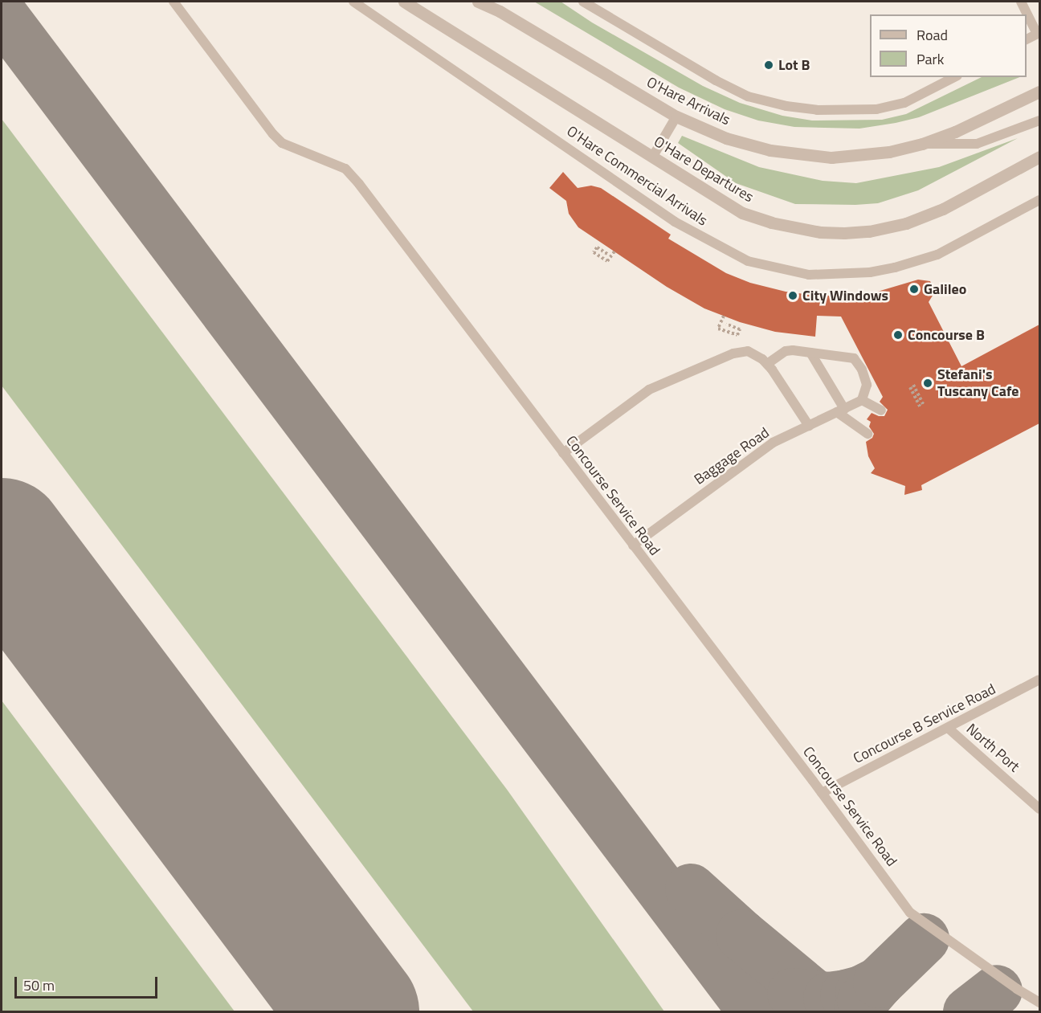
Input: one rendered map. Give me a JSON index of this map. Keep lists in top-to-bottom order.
{
  "streets": {
    "street": ["O'Hare Arrivals", "O'Hare Departures"],
    "lane": [
      "O'Hare Commercial Arrivals",
      "Baggage Road",
      "Concourse Service Road",
      "Concourse B Service Road",
      "North Port"
    ]
  },
  "crossings": [
    ["Baggage Road", "Concourse Service Road"],
    ["Concourse Service Road", "Concourse B Service Road"],
    ["Concourse B Service Road", "North Port"]
  ],
  "places": [
    "Lot B",
    "Galileo",
    "City Windows",
    "Concourse B",
    "Stefani's Tuscany Cafe"
  ],
  "legend": ["Road", "Park"],
  "scale_bar": "50 m"
}
